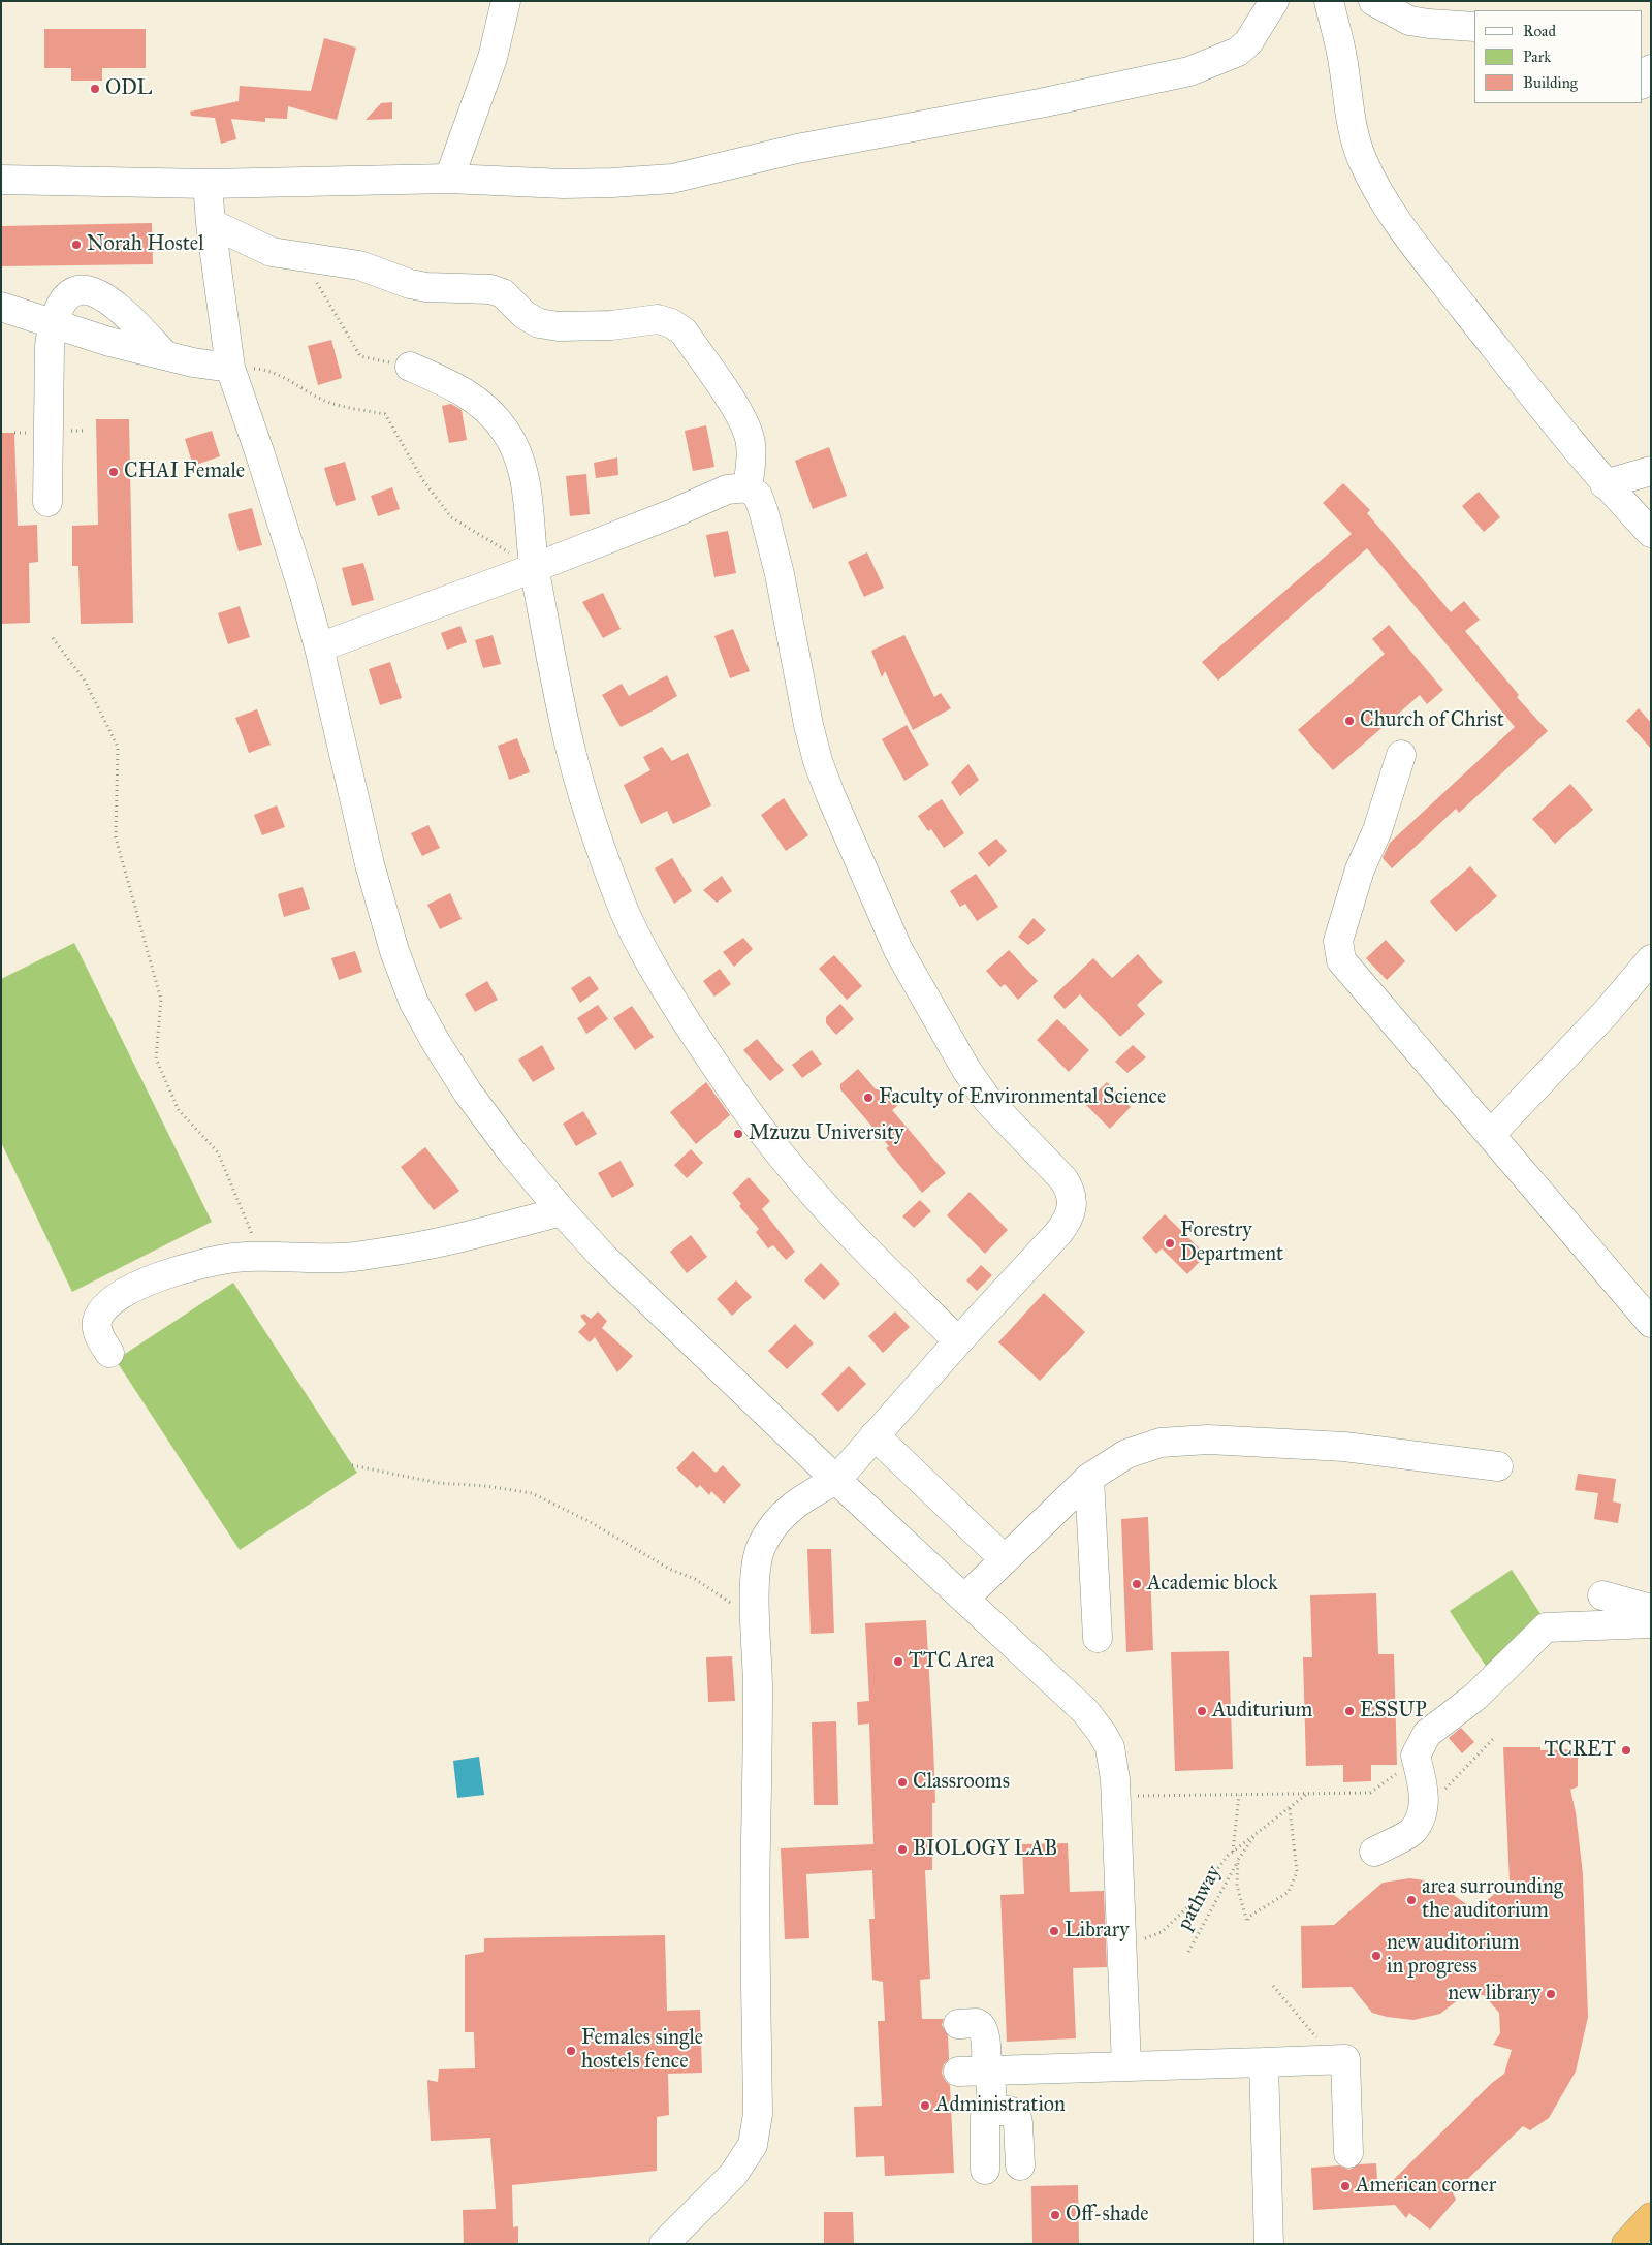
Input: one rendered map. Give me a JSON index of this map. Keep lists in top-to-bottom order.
{
  "streets": {
    "path": ["pathway"]
  },
  "places": [
    "ODL",
    "Norah Hostel",
    "CHAI Female",
    "Church of Christ",
    "Faculty of Environmental Science",
    "Mzuzu University",
    "Forestry Department",
    "Academic block",
    "TTC Area",
    "Auditurium",
    "ESSUP",
    "TCRET",
    "Classrooms",
    "BIOLOGY LAB",
    "area surrounding the auditorium",
    "Library",
    "new auditorium in progress",
    "new library",
    "Females single hostels fence",
    "Administration",
    "American corner",
    "Off-shade"
  ],
  "legend": ["Road", "Park", "Building"]
}
